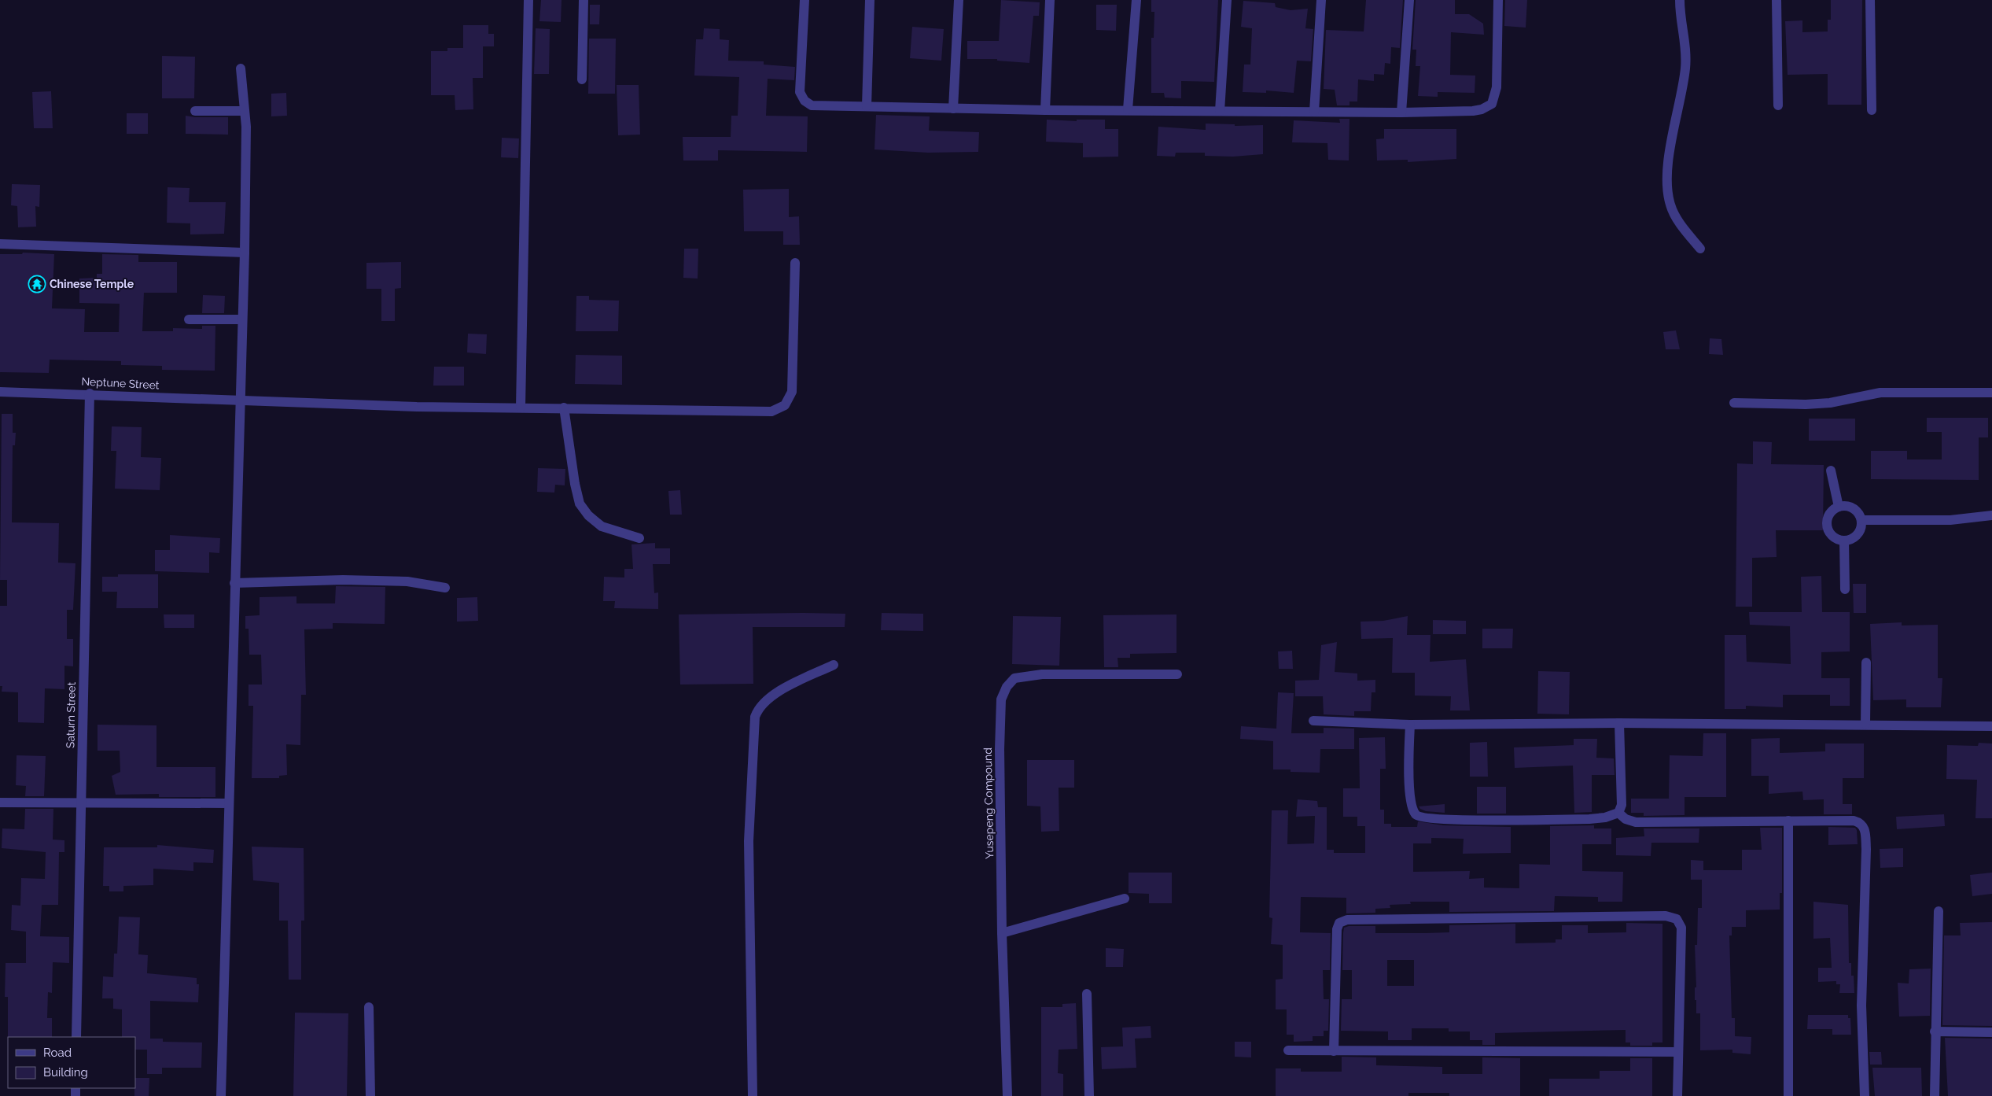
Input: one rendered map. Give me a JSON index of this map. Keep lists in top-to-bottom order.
{
  "streets": {
    "street": ["Neptune Street", "Saturn Street", "Yusepeng Compound"]
  },
  "crossings": [
    ["Neptune Street", "Saturn Street"]
  ],
  "places": {
    "temple": ["Chinese Temple"]
  },
  "legend": ["Road", "Building"]
}
